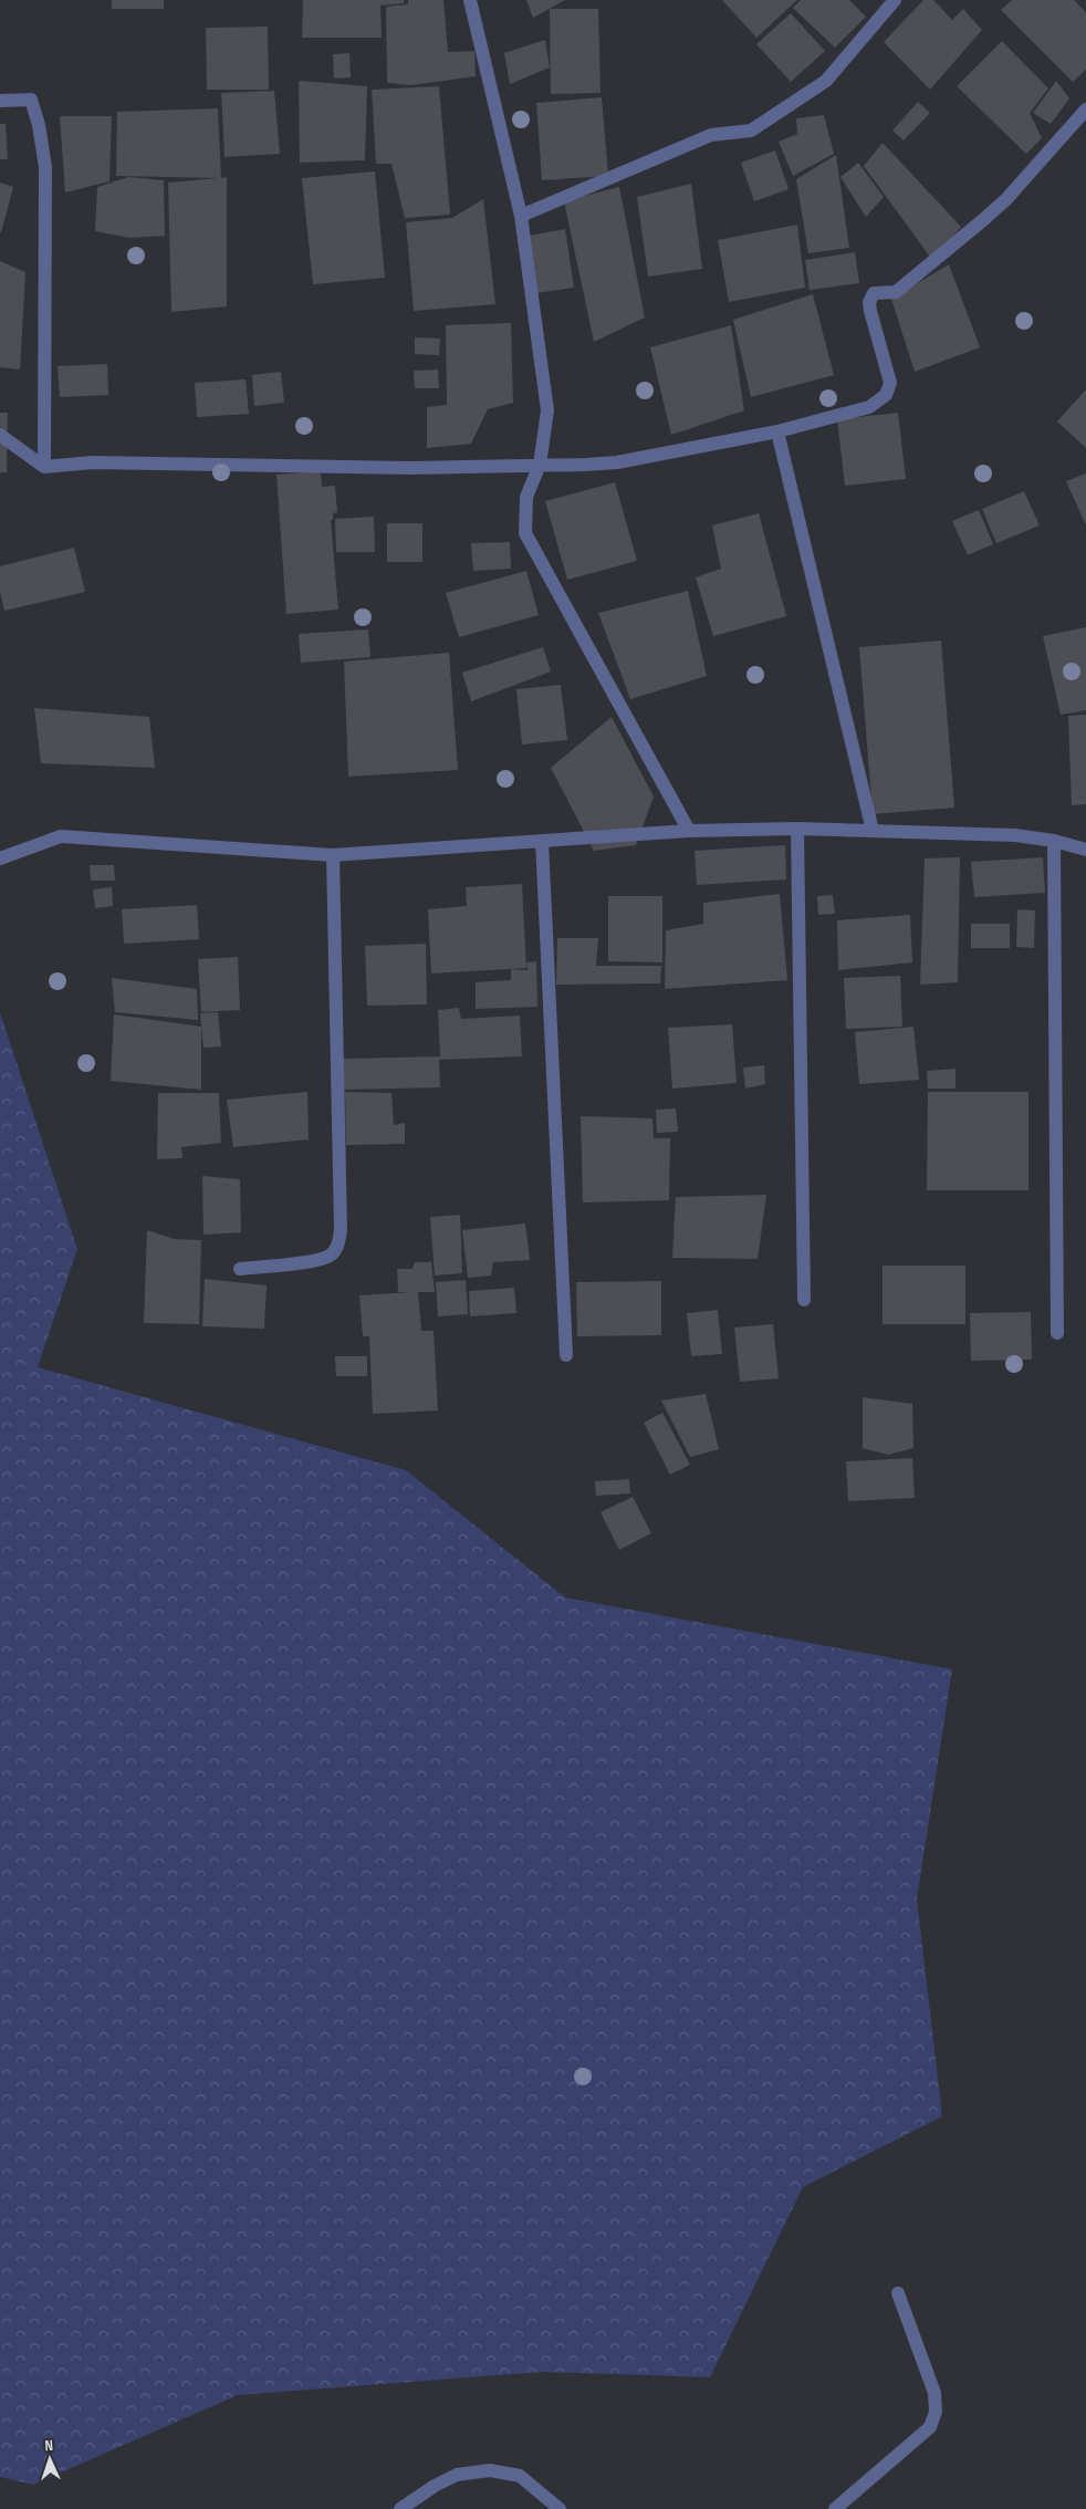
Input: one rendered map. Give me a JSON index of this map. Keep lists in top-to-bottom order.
{
  "north": "top"
}
